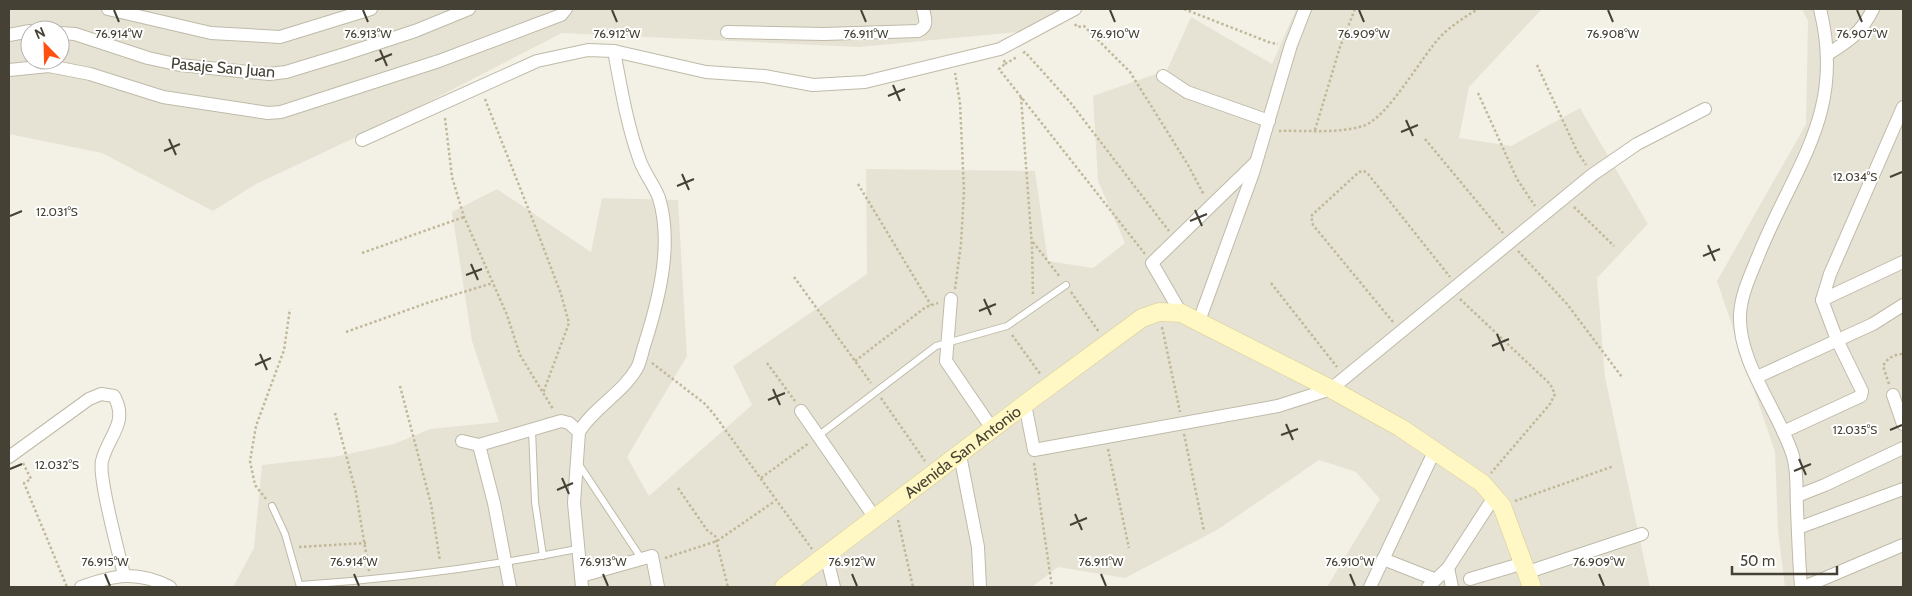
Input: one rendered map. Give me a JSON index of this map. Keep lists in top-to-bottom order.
{
  "streets": {
    "street": ["Pasaje San Juan", "Avenida San Antonio"]
  },
  "scale_bar": "50 m",
  "north": "top left",
  "coordinates": [
    "76.914°W",
    "76.913°W",
    "76.912°W",
    "76.911°W",
    "76.910°W",
    "76.909°W",
    "76.908°W",
    "76.907°W",
    "12.034°S",
    "12.031°S",
    "12.035°S",
    "12.032°S",
    "76.915°W"
  ]
}
